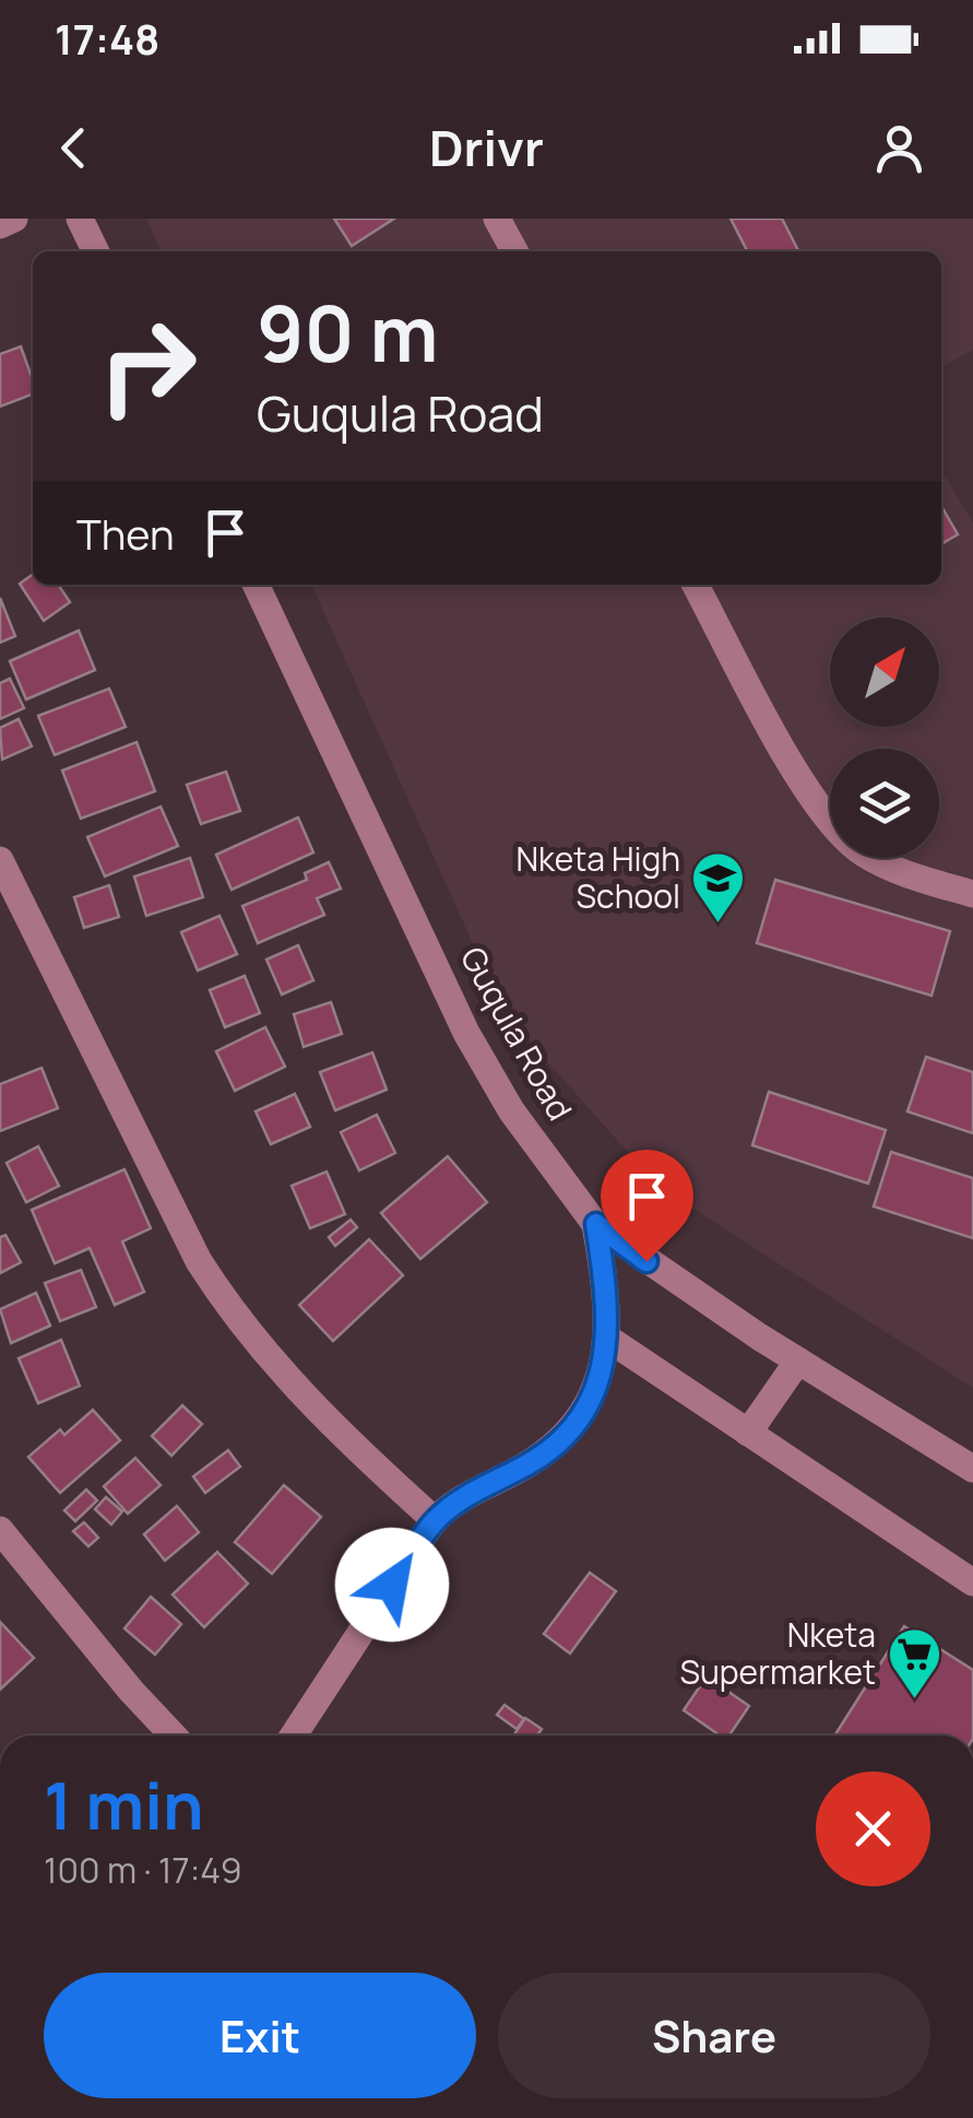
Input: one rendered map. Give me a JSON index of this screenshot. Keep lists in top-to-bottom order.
{
  "streets": {
    "street": ["Guqula Road"]
  },
  "places": {
    "school or university": ["Nketa High School"],
    "supermarket": ["Nketa Supermarket"]
  },
  "north": "top right",
  "page": {
    "status": "17:48",
    "header": "Drivr",
    "turn": ["90 m", "Guqula Road"],
    "then": "Then",
    "heading": ["1 min", "100 m · 17:49"],
    "buttons": ["Exit", "Share"]
  }
}
